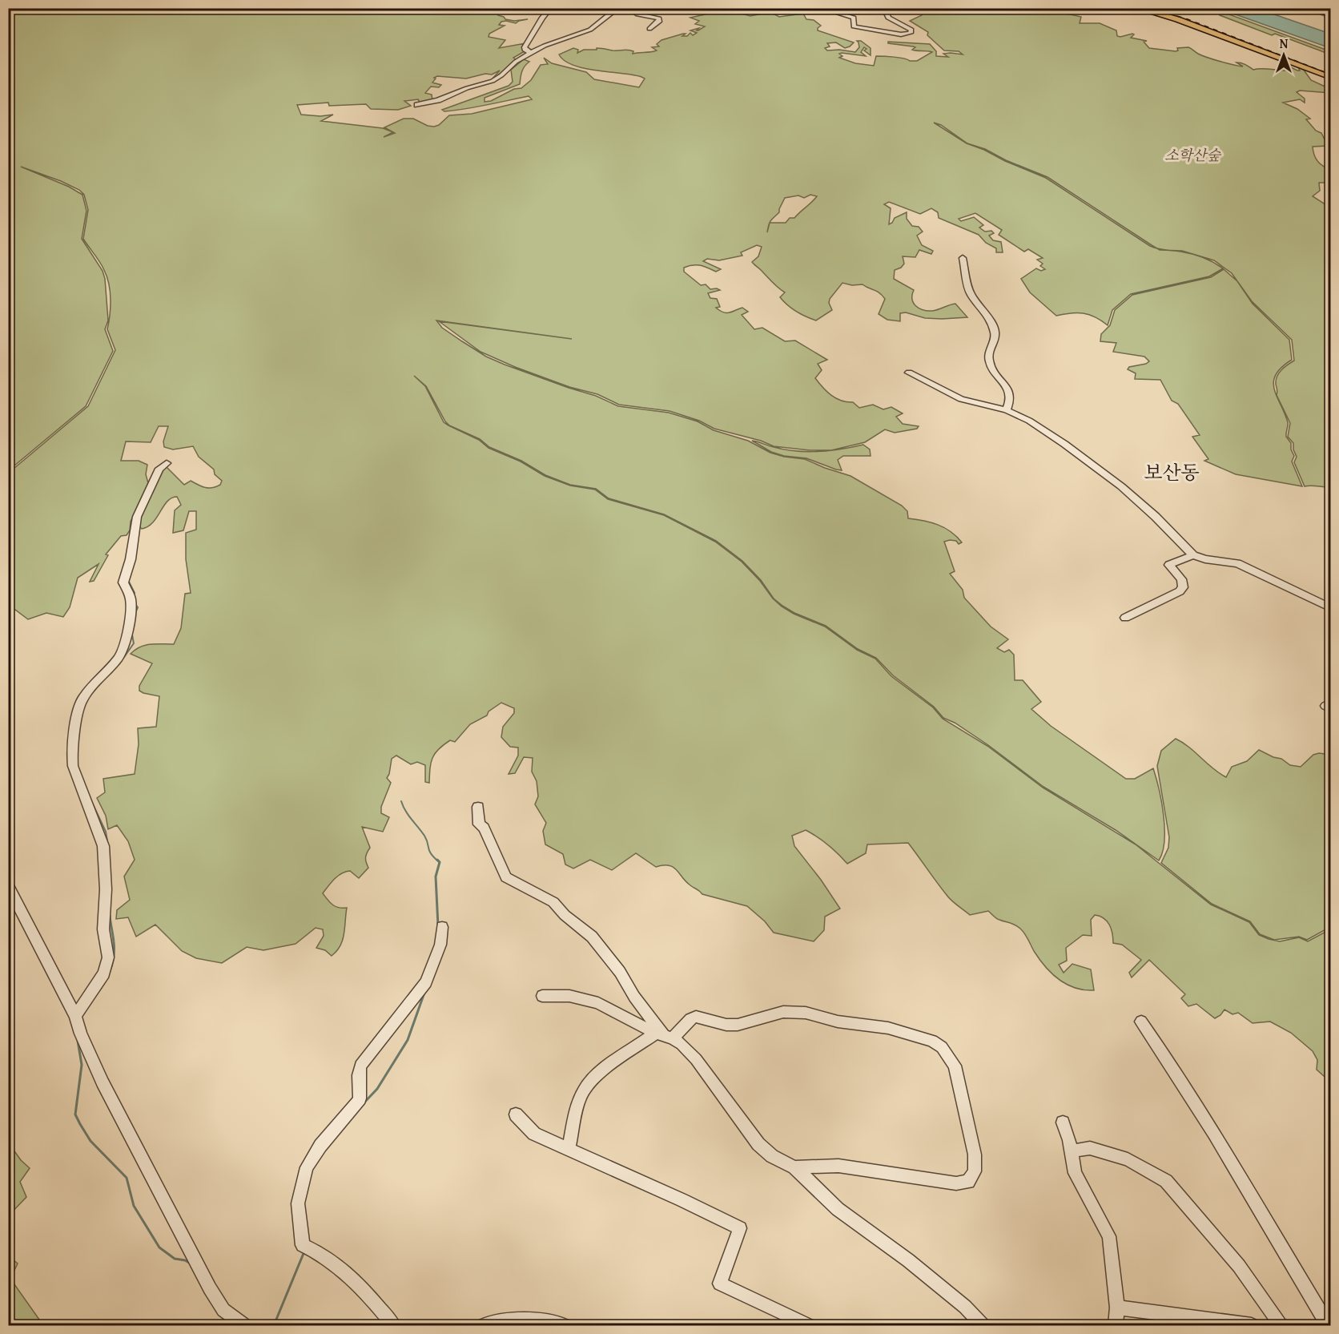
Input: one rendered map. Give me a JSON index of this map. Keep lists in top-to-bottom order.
{
  "districts": ["보산동"],
  "parks": ["소학산숲"],
  "north": "top"
}
